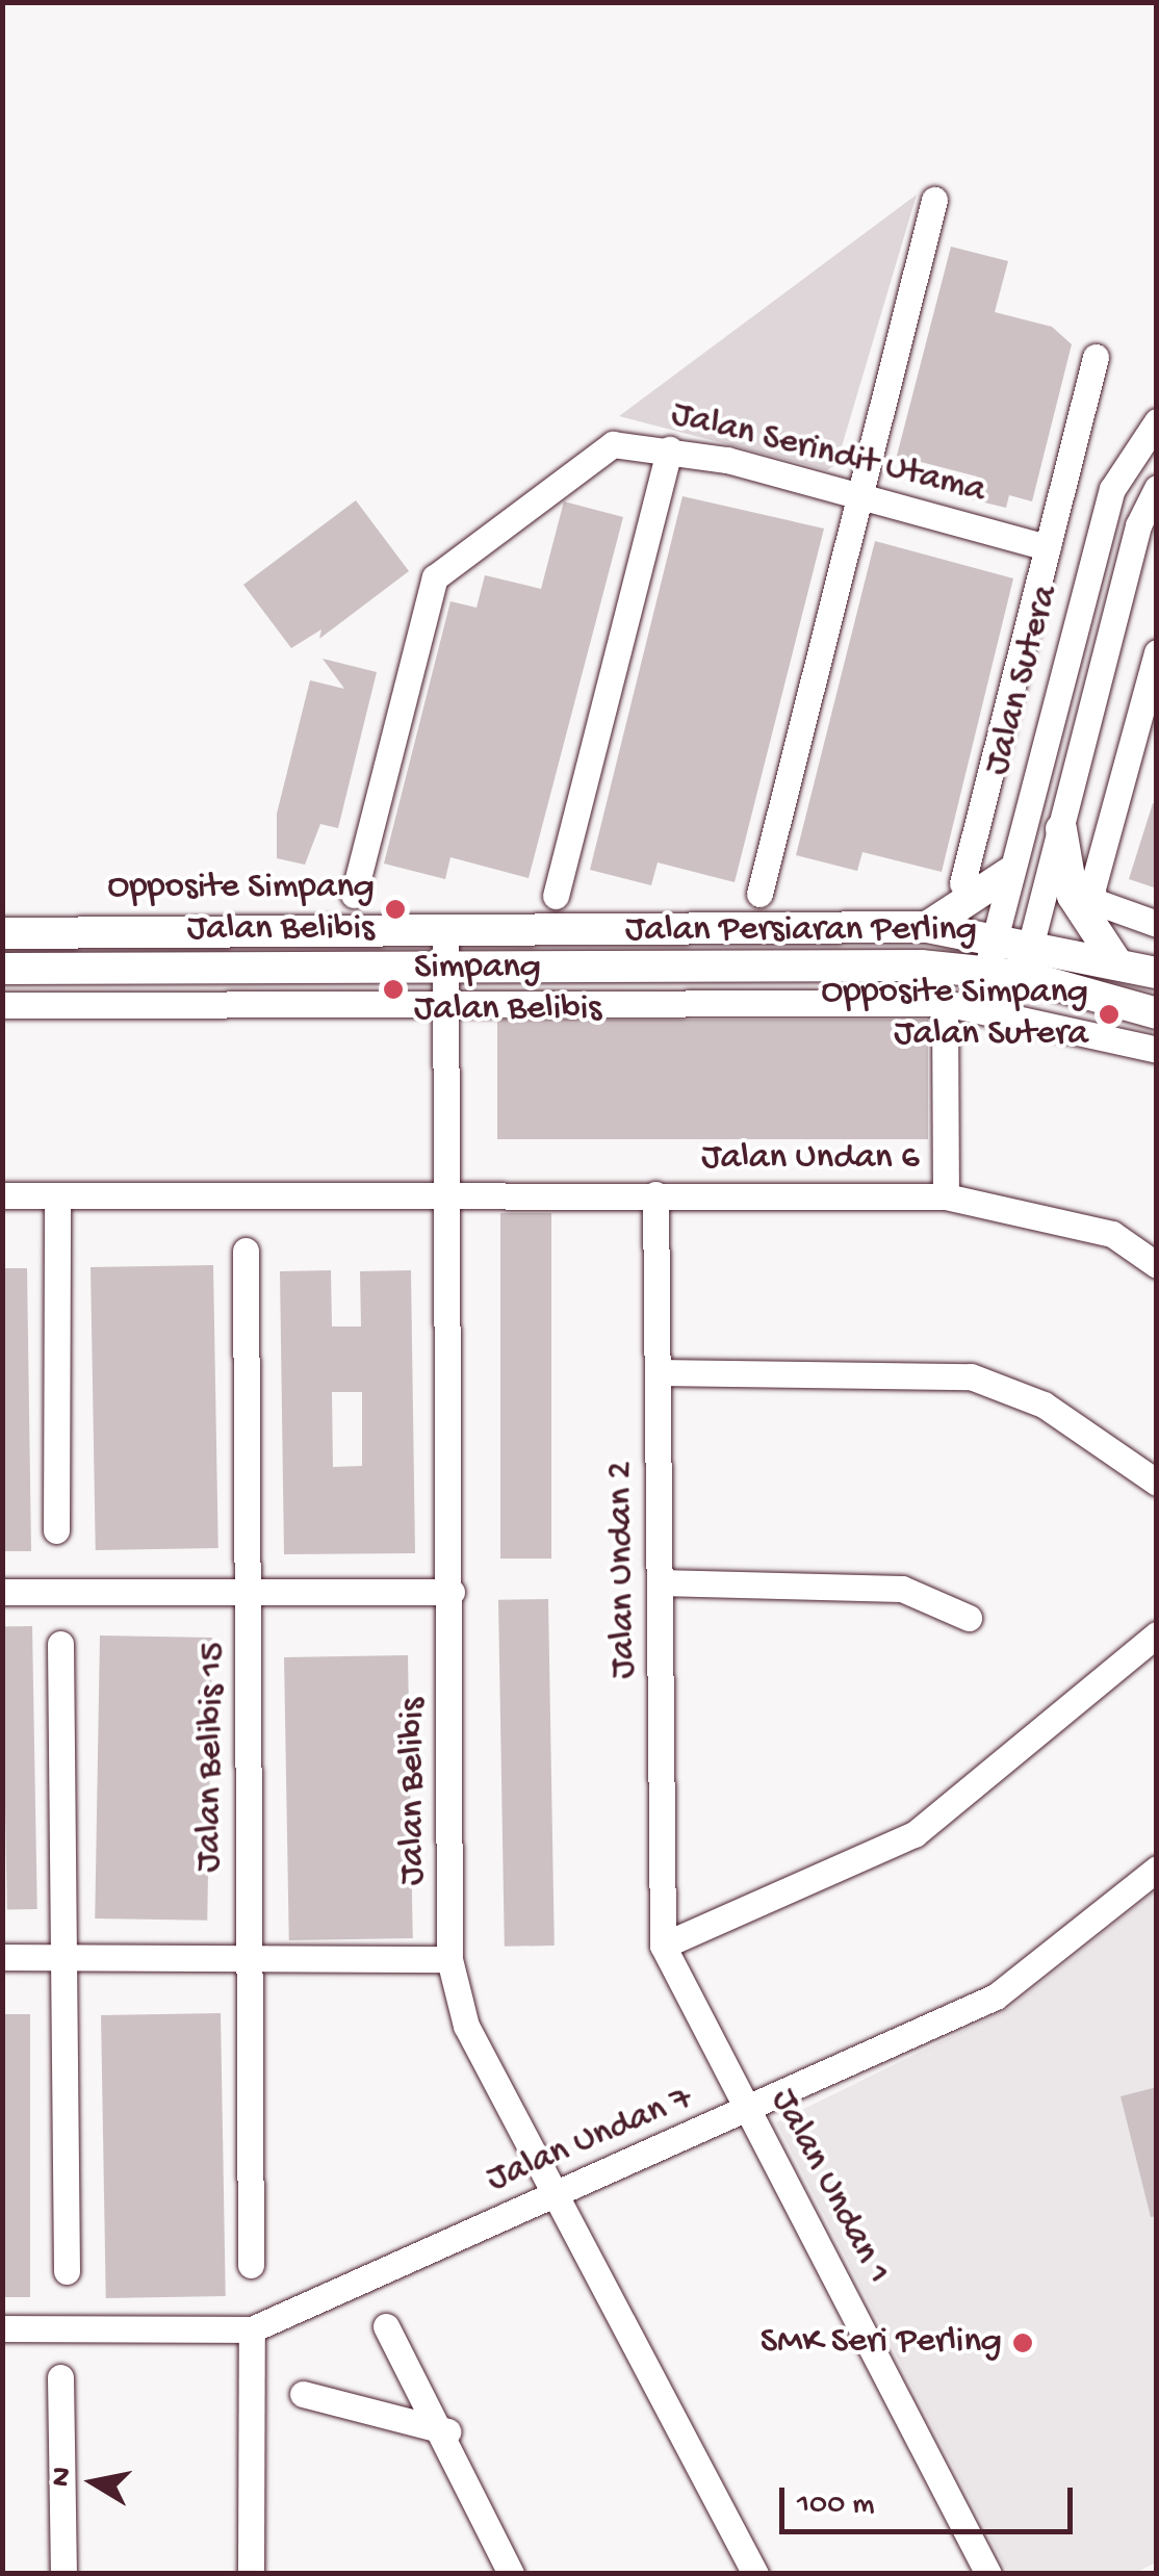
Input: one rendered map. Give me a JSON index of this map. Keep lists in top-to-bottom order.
{
  "streets": {
    "main road": ["Jalan Persiaran Perling"],
    "street": [
      "Jalan Serindit Utama",
      "Jalan Sutera",
      "Jalan Undan 6",
      "Jalan Undan 2",
      "Jalan Belibis 15",
      "Jalan Belibis",
      "Jalan Undan 7",
      "Jalan Undan 1"
    ]
  },
  "crossings": [
    ["Jalan Sutera", "Jalan Persiaran Perling"],
    ["Jalan Persiaran Perling", "Jalan Belibis"],
    ["Jalan Undan 6", "Jalan Undan 2"],
    ["Jalan Undan 6", "Jalan Belibis"],
    ["Jalan Undan 2", "Jalan Undan 1"],
    ["Jalan Belibis", "Jalan Undan 7"],
    ["Jalan Undan 7", "Jalan Undan 1"]
  ],
  "places": [
    "Opposite Simpang Jalan Belibis",
    "Simpang Jalan Belibis",
    "Opposite Simpang Jalan Sutera",
    "SMK Seri Perling"
  ],
  "scale_bar": "100 m",
  "north": "left"
}
